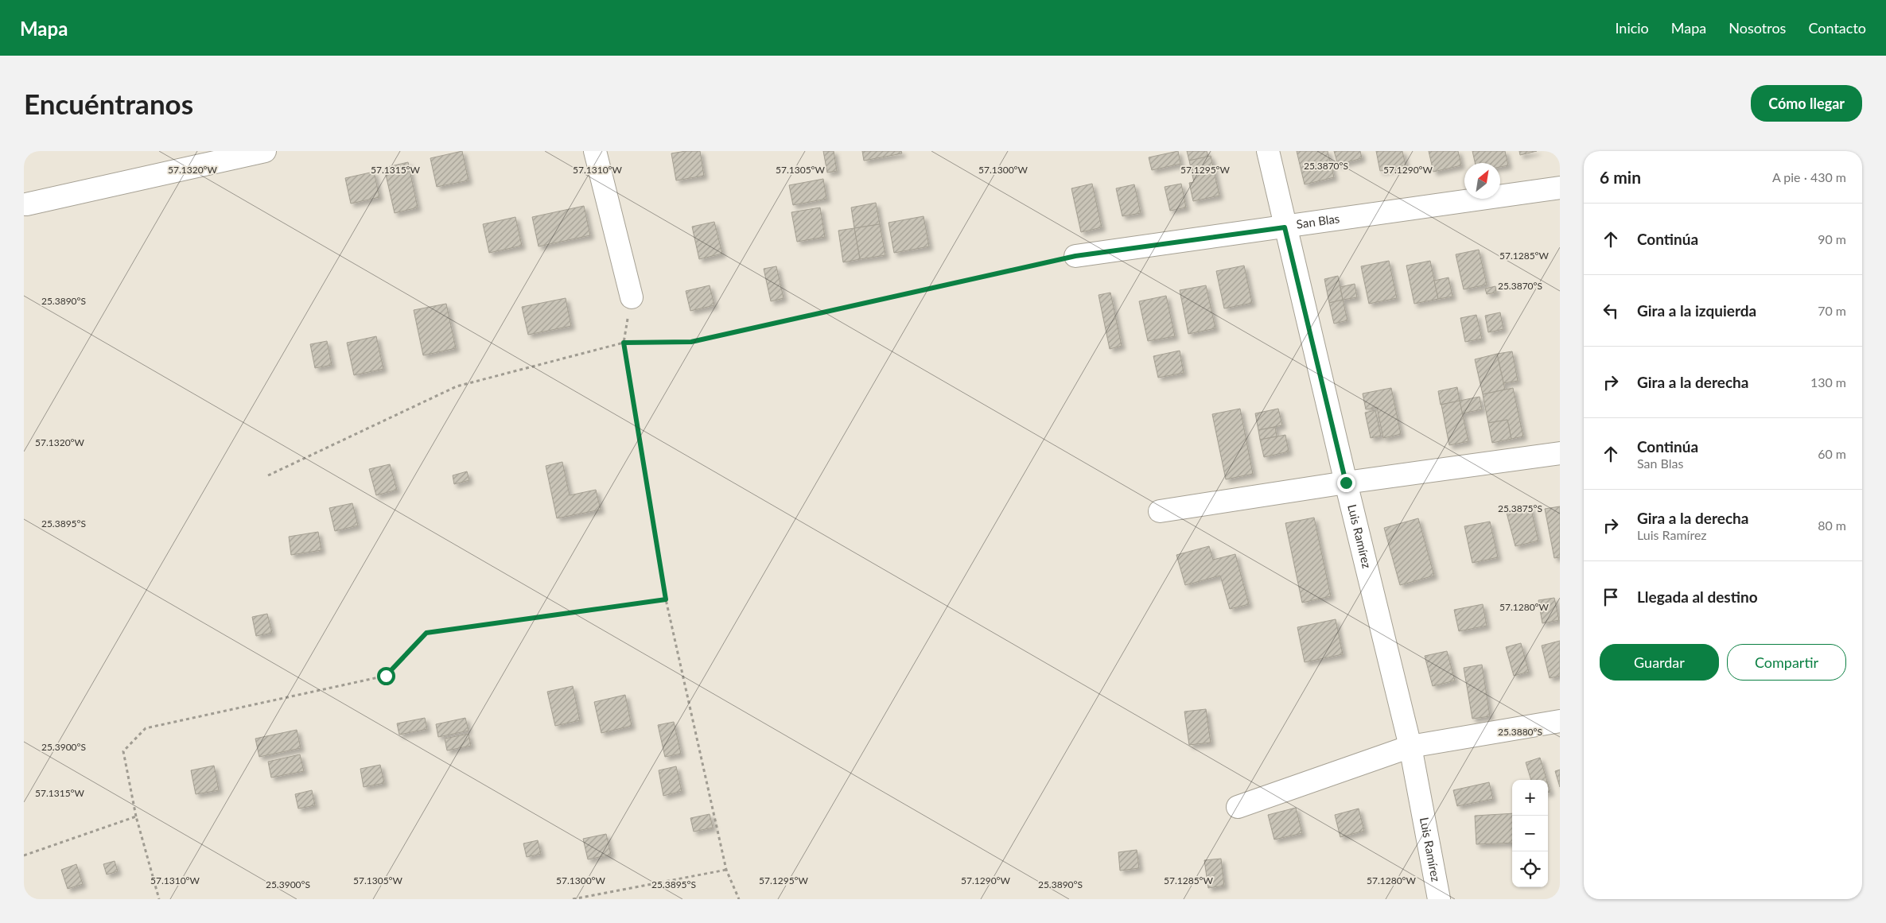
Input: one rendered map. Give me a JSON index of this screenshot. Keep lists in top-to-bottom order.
{
  "streets": {
    "street": ["San Blas", "Luis Ramírez"]
  },
  "crossings": [
    ["San Blas", "Luis Ramírez"]
  ],
  "north": "top right",
  "page": {
    "header": "Mapa",
    "nav": [
      "Inicio",
      "Mapa",
      "Nosotros",
      "Contacto"
    ],
    "buttons": [
      "Cómo llegar",
      ["Guardar", "Compartir"]
    ],
    "title": "Encuéntranos",
    "heading": ["6 min", "A pie · 430 m"],
    "list": [
      ["Continúa", "90 m"],
      ["Gira a la izquierda", "70 m"],
      ["Gira a la derecha", "130 m"],
      ["Continúa", "San Blas", "60 m"],
      ["Gira a la derecha", "Luis Ramírez", "80 m"],
      "Llegada al destino"
    ],
    "map_buttons": ["+", "−"]
  },
  "coordinates": [
    "25.3870°S",
    "57.1315°W",
    "57.1320°W",
    "57.1310°W",
    "57.1305°W",
    "57.1300°W",
    "57.1295°W",
    "57.1290°W",
    "57.1285°W",
    "25.3890°S",
    "25.3875°S",
    "25.3895°S",
    "57.1280°W",
    "25.3880°S",
    "25.3900°S"
  ]
}
